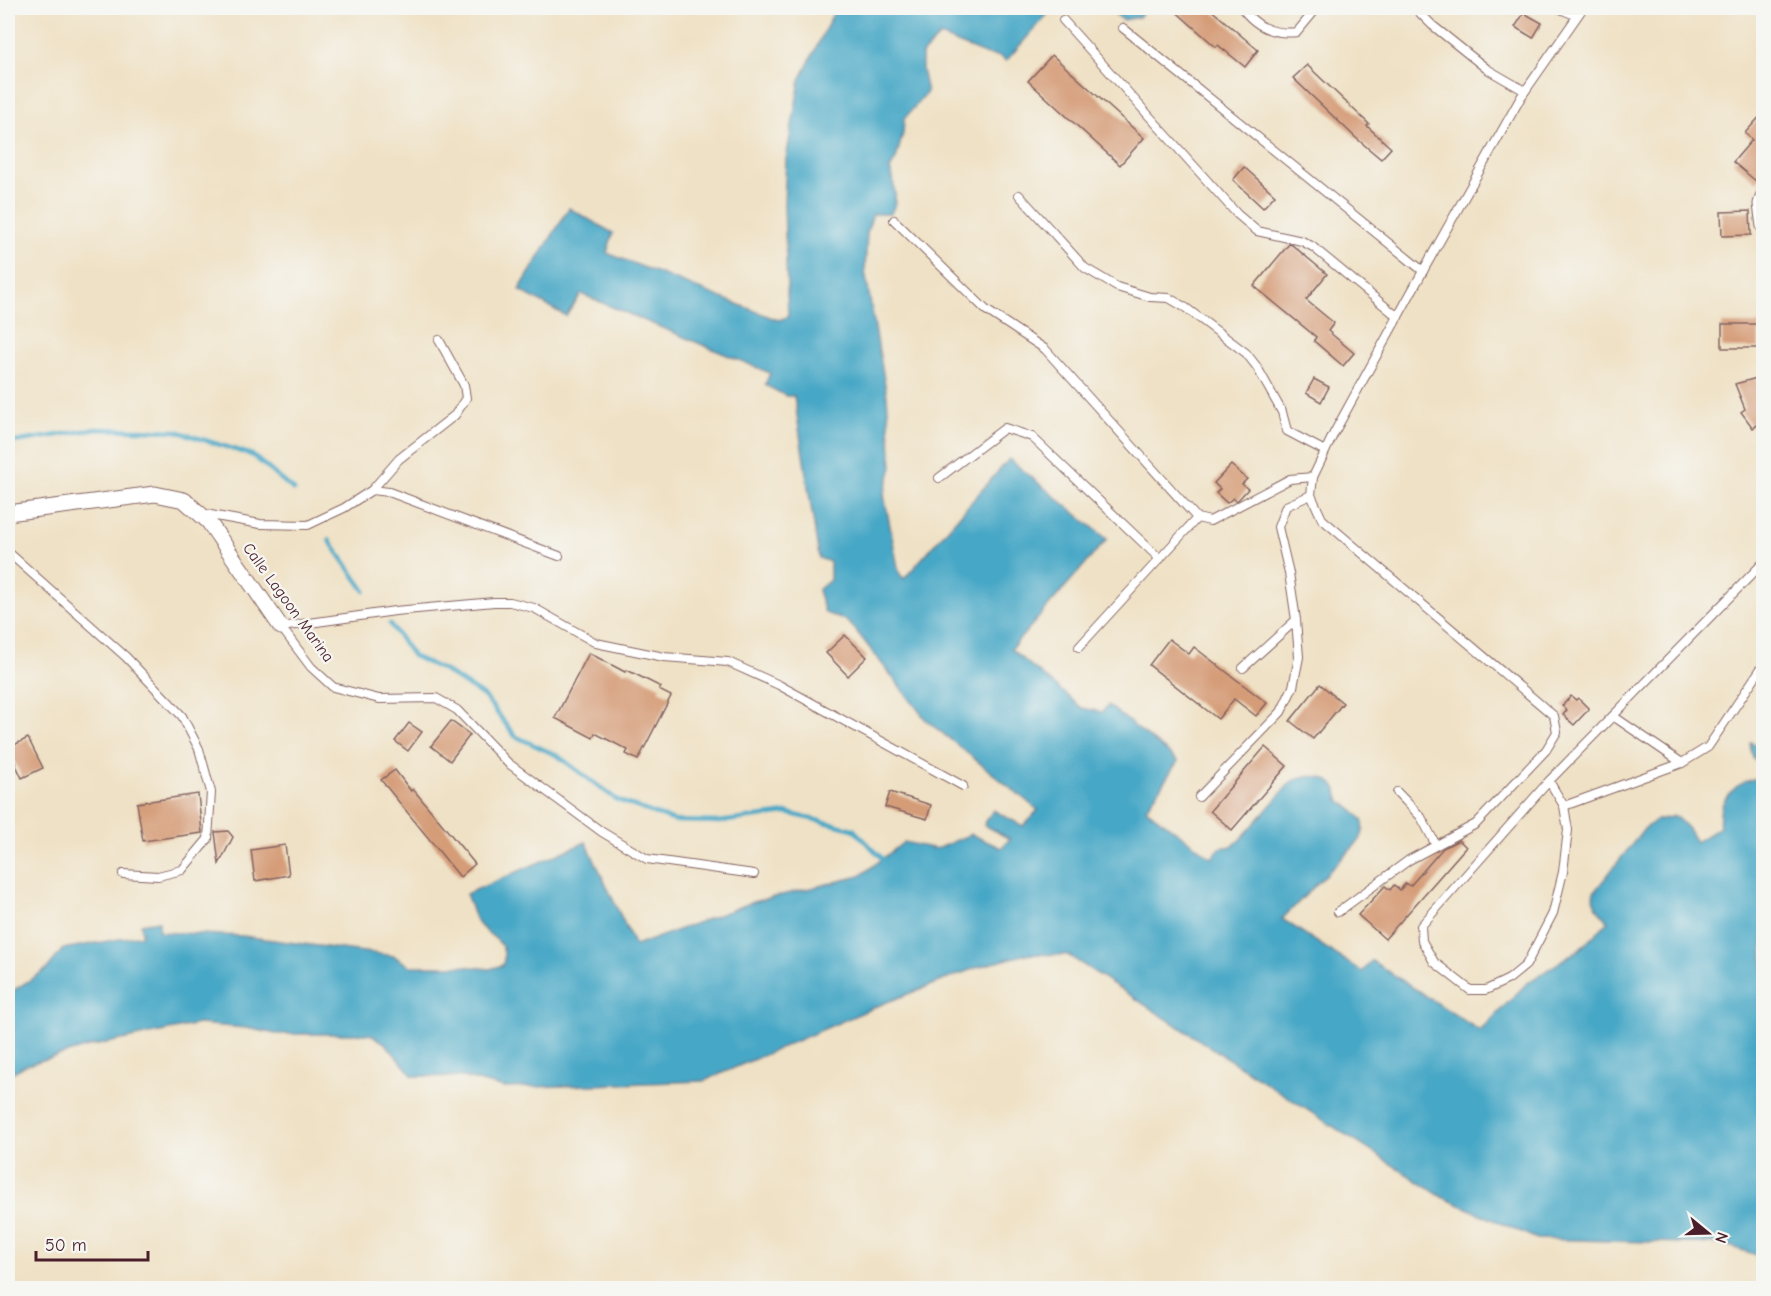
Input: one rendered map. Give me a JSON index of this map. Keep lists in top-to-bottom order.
{
  "streets": {
    "street": ["Calle Lagoon Marina"]
  },
  "scale_bar": "50 m",
  "north": "right"
}
